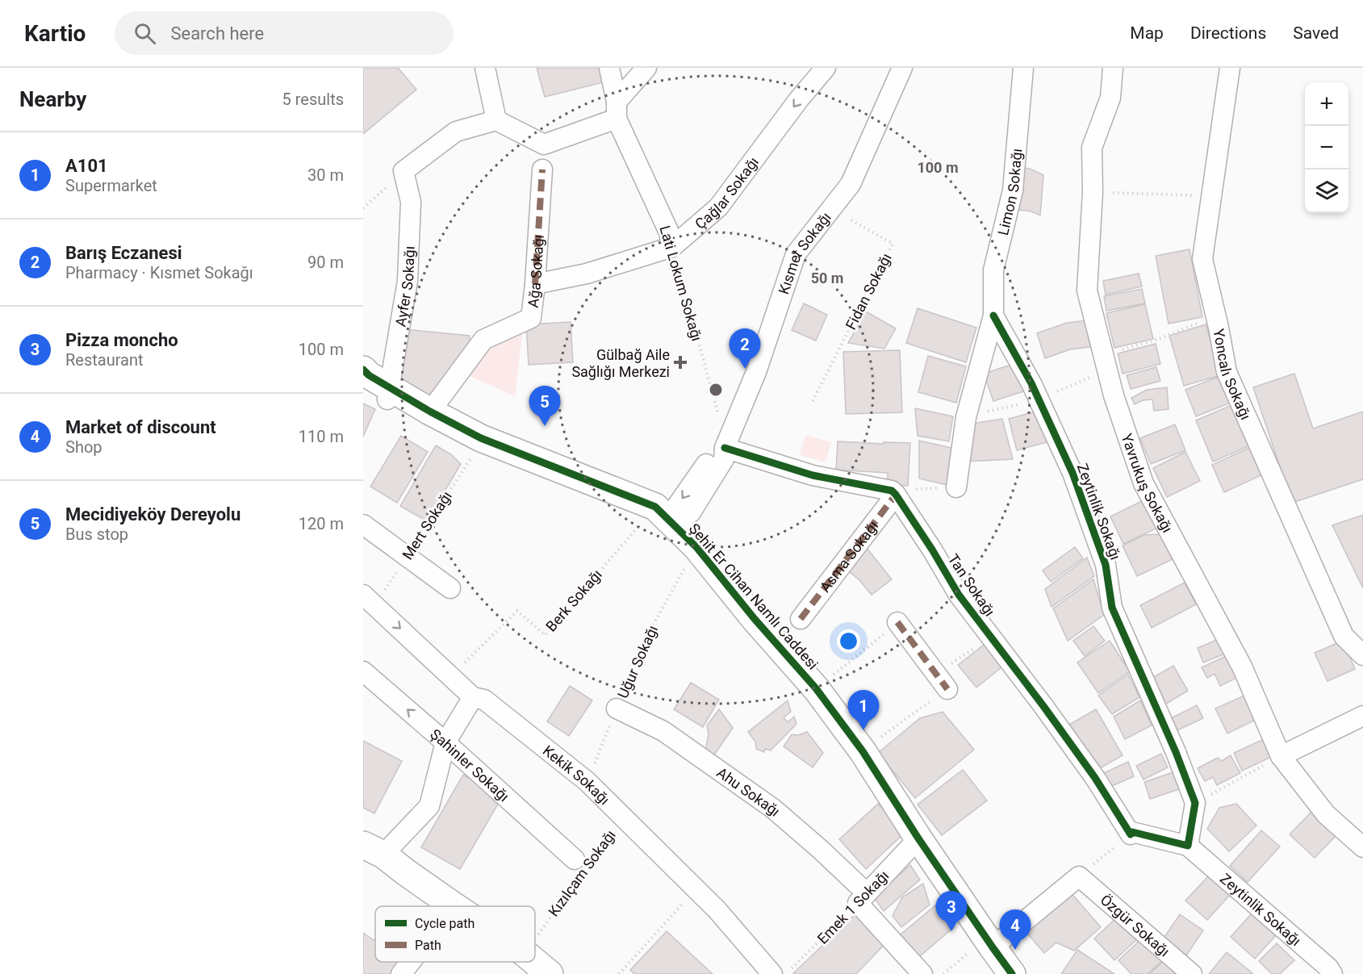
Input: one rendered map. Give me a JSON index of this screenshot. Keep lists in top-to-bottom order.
{
  "streets": {
    "street": [
      "Çağlar Sokağı",
      "Limon Sokağı",
      "Kısmet Sokağı",
      "Ağa Sokağı",
      "Lati Lokum Sokağı",
      "Ayfer Sokağı",
      "Yoncalı Sokağı",
      "Yavrukuş Sokağı",
      "Zeytinlik Sokağı",
      "Asma Sokağı",
      "Tan Sokağı",
      "Şehit Er Cihan Namlı Caddesi",
      "Şahinler Sokağı",
      "Kekik Sokağı",
      "Ahu Sokağı",
      "Emek 1 Sokağı",
      "Özgür Sokağı"
    ],
    "path": [
      "Fidan Sokağı",
      "Mert Sokağı",
      "Berk Sokağı",
      "Uğur Sokağı",
      "Kızılçam Sokağı"
    ]
  },
  "crossings": [
    ["Çağlar Sokağı", "Ağa Sokağı"],
    ["Çağlar Sokağı", "Lati Lokum Sokağı"],
    ["Limon Sokağı", "Zeytinlik Sokağı"],
    ["Kısmet Sokağı", "Lati Lokum Sokağı"],
    ["Kısmet Sokağı", "Fidan Sokağı"],
    ["Kısmet Sokağı", "Şehit Er Cihan Namlı Caddesi"],
    ["Ağa Sokağı", "Şehit Er Cihan Namlı Caddesi"],
    ["Ayfer Sokağı", "Şehit Er Cihan Namlı Caddesi"],
    ["Mert Sokağı", "Şehit Er Cihan Namlı Caddesi"],
    ["Mert Sokağı", "Kekik Sokağı"],
    ["Asma Sokağı", "Tan Sokağı"],
    ["Şehit Er Cihan Namlı Caddesi", "Berk Sokağı"],
    ["Şehit Er Cihan Namlı Caddesi", "Uğur Sokağı"],
    ["Şehit Er Cihan Namlı Caddesi", "Emek 1 Sokağı"],
    ["Berk Sokağı", "Kekik Sokağı"],
    ["Uğur Sokağı", "Kekik Sokağı"],
    ["Uğur Sokağı", "Ahu Sokağı"],
    ["Şahinler Sokağı", "Kızılçam Sokağı"],
    ["Kekik Sokağı", "Kızılçam Sokağı"],
    ["Ahu Sokağı", "Emek 1 Sokağı"]
  ],
  "one_way": ["Çağlar Sokağı", "Şahinler Sokağı"],
  "places": {
    "health": ["Gülbağ Aile Sağlığı Merkezi"]
  },
  "legend": ["Cycle path", "Path"],
  "page": {
    "header": "Kartio",
    "search": "Search here",
    "nav": ["Map", "Directions", "Saved"],
    "heading": ["Nearby", "5 results"],
    "map_buttons": ["+", "−"],
    "list": [
      {
        "mark": "1",
        "name": "A101",
        "note": "Supermarket",
        "value": "30 m"
      },
      {
        "mark": "2",
        "name": "Barış Eczanesi",
        "note": "Pharmacy · Kısmet Sokağı",
        "value": "90 m"
      },
      {
        "mark": "3",
        "name": "Pizza moncho",
        "note": "Restaurant",
        "value": "100 m"
      },
      {
        "mark": "4",
        "name": "Market of discount",
        "note": "Shop",
        "value": "110 m"
      },
      {
        "mark": "5",
        "name": "Mecidiyeköy Dereyolu",
        "note": "Bus stop",
        "value": "120 m"
      }
    ],
    "pins": [
      "2",
      "5",
      "1",
      "3",
      "4"
    ]
  },
  "rings": ["100 m", "50 m"]
}
